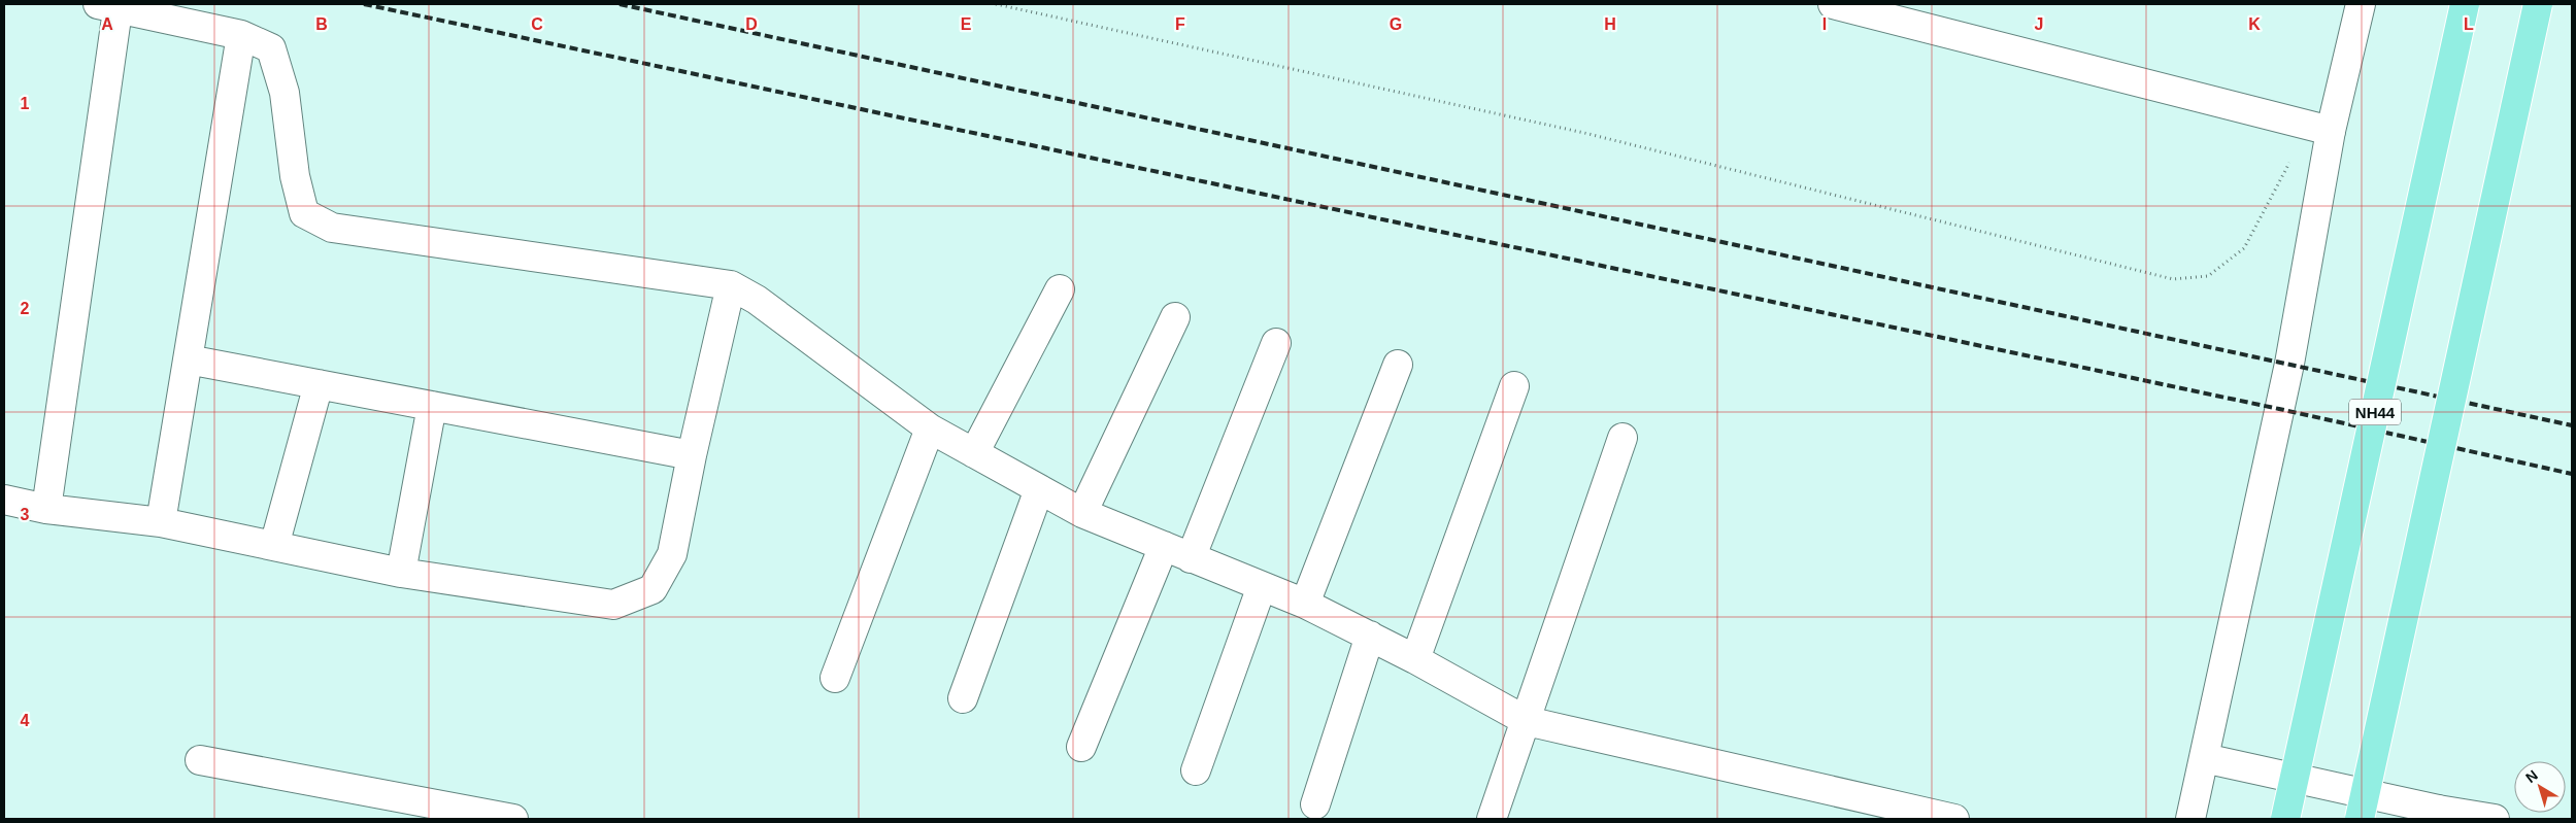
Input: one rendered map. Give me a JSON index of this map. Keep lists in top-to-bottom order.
{
  "streets": {
    "highway": ["NH44"]
  },
  "north": "top left",
  "grid": {
    "columns": [
      "A",
      "B",
      "C",
      "D",
      "E",
      "F",
      "G",
      "H",
      "I",
      "J",
      "K",
      "L"
    ],
    "rows": [
      "1",
      "2",
      "3",
      "4"
    ]
  }
}
